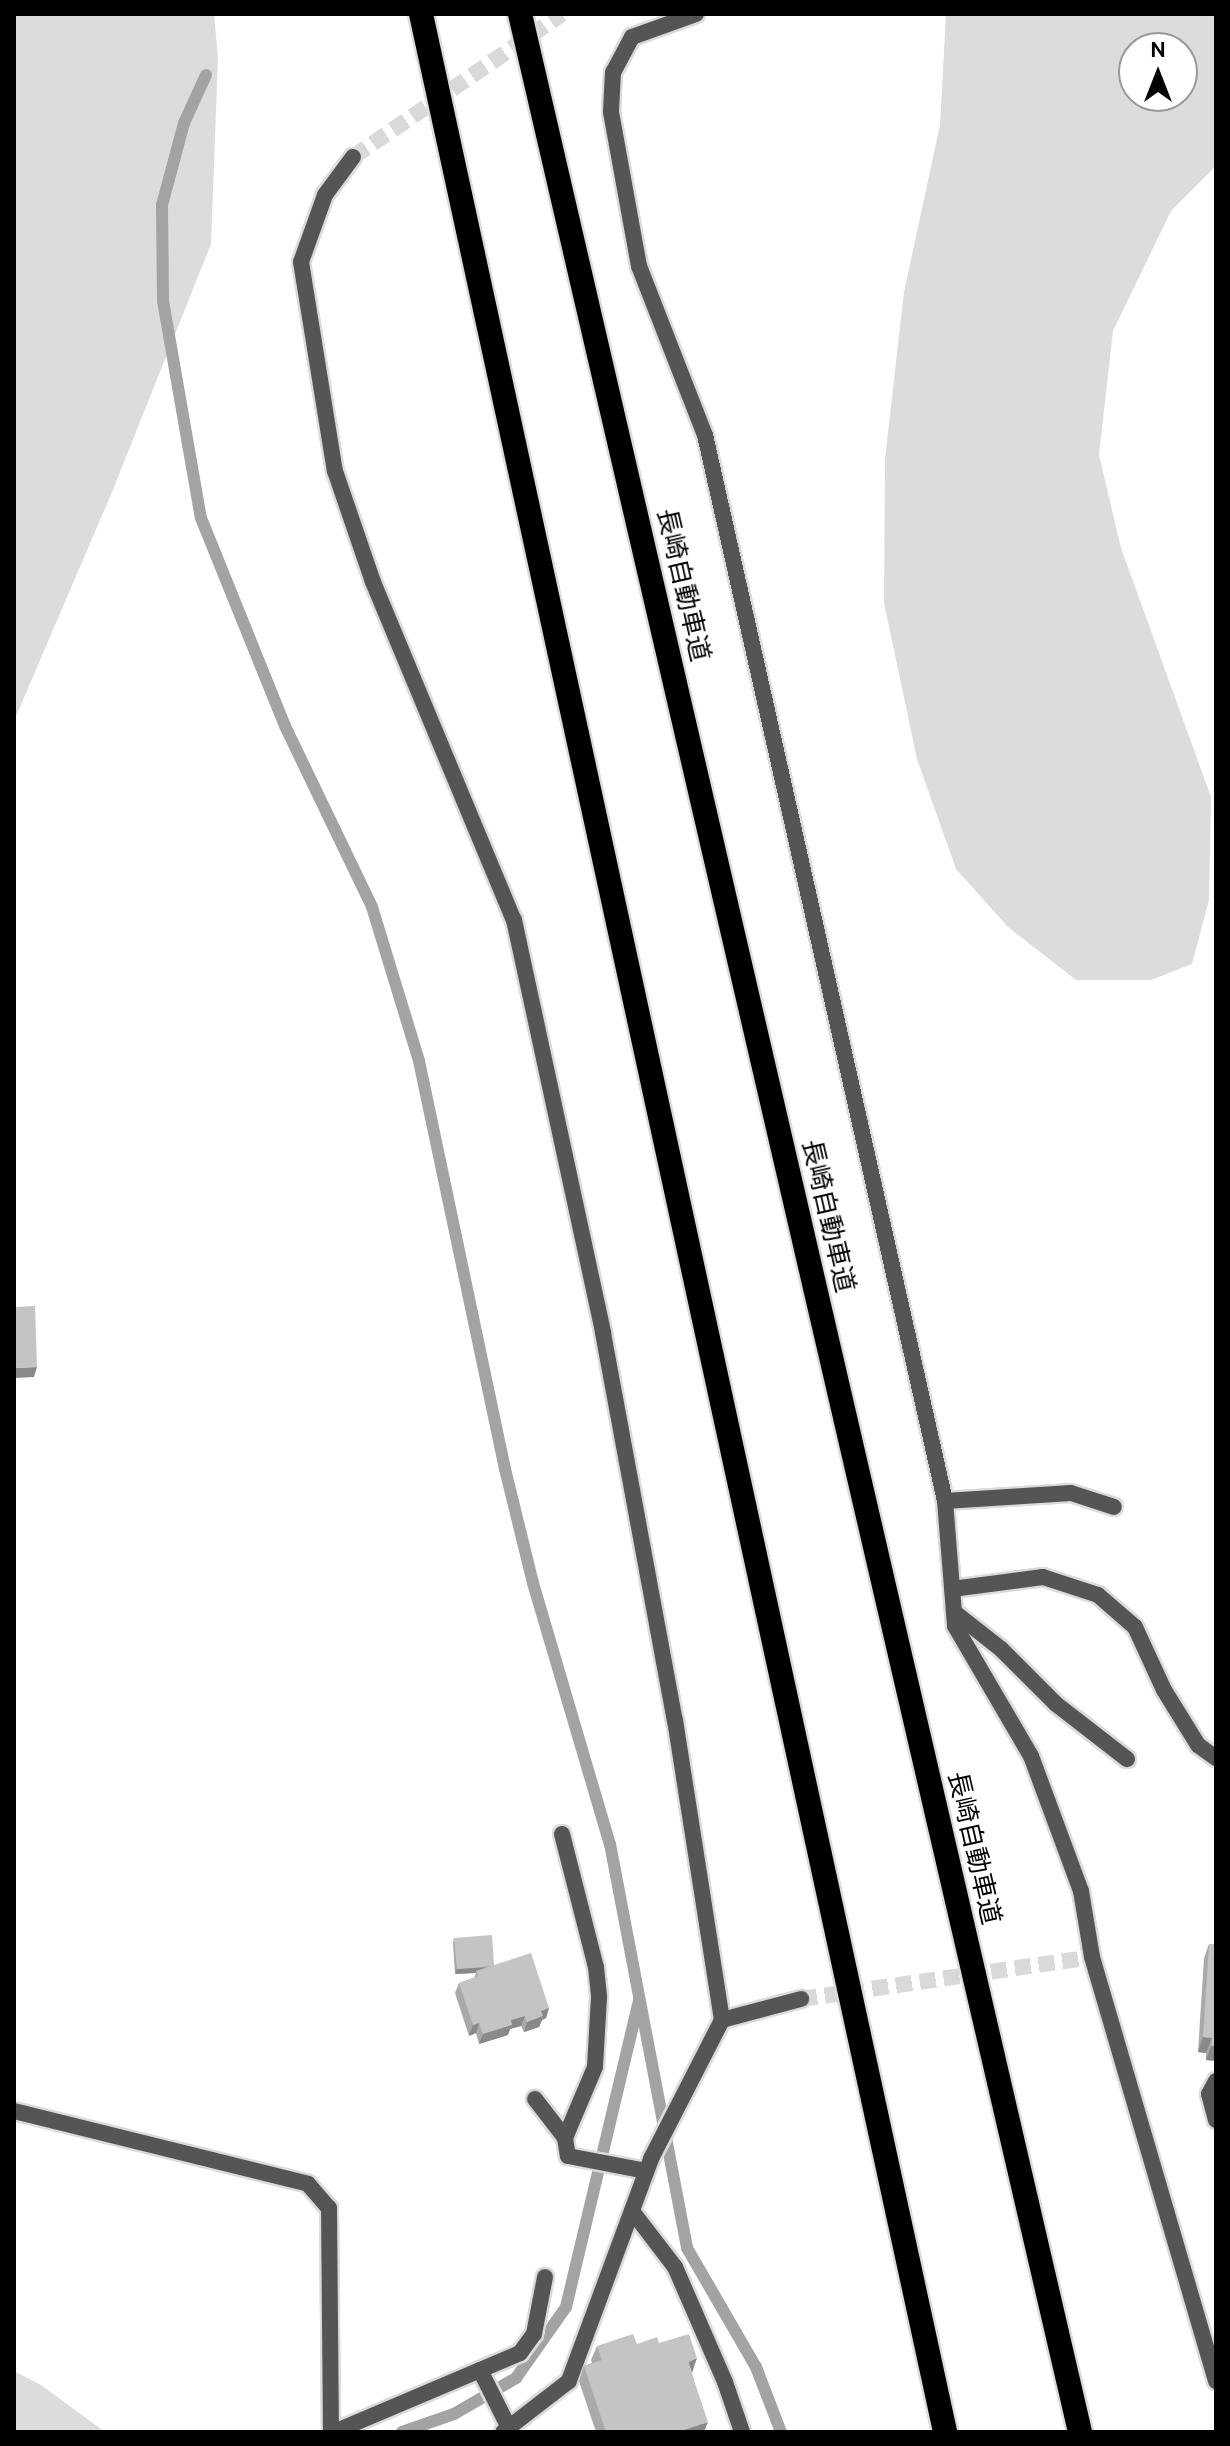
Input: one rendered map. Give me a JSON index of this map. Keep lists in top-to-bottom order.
{
  "streets": {
    "highway": ["長崎自動車道"]
  },
  "north": "top"
}
